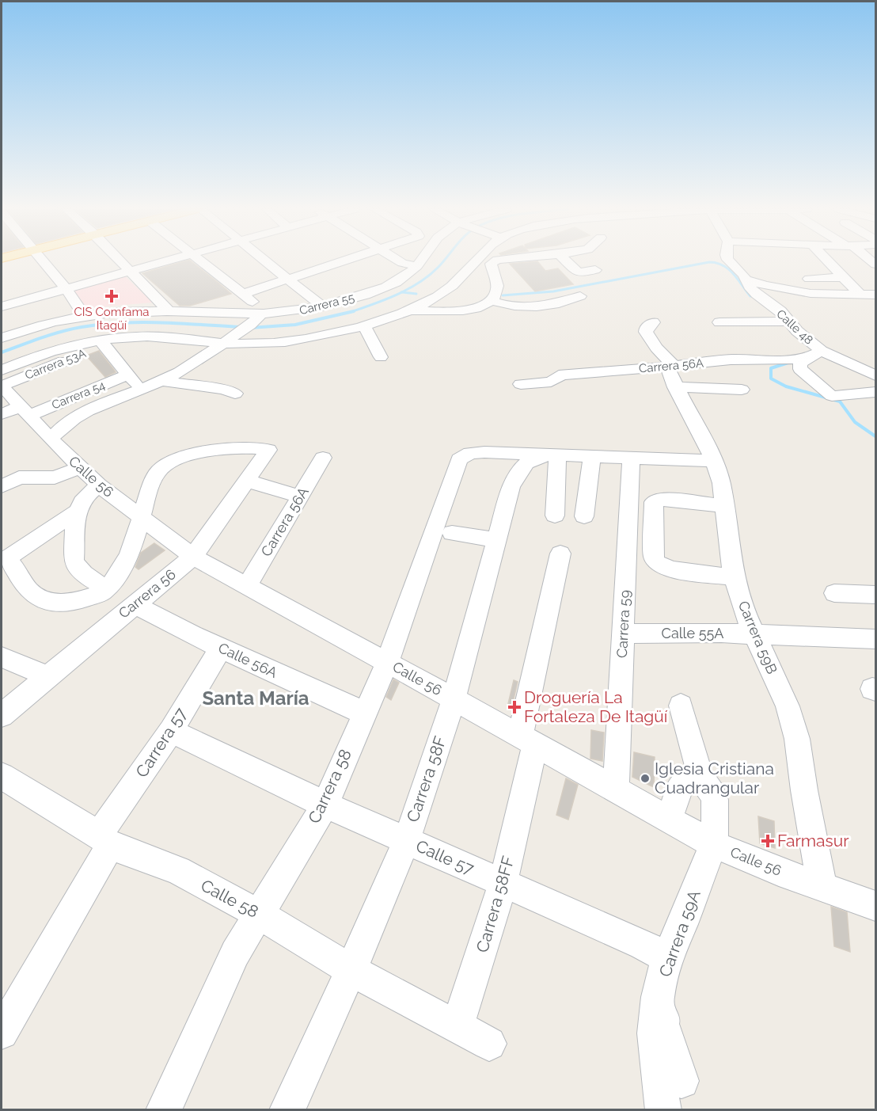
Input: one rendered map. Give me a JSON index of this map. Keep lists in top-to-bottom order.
{
  "streets": {
    "street": [
      "Carrera 55",
      "Calle 48",
      "Carrera 53A",
      "Carrera 56A",
      "Carrera 54",
      "Calle 56",
      "Carrera 56",
      "Carrera 59",
      "Calle 55A",
      "Carrera 59B",
      "Calle 56A",
      "Carrera 57",
      "Carrera 58F",
      "Carrera 58",
      "Calle 57",
      "Calle 58",
      "Carrera 58FF",
      "Carrera 59A"
    ]
  },
  "crossings": [
    ["Calle 48", "Carrera 56A"],
    ["Carrera 53A", "Calle 56"],
    ["Carrera 56A", "Calle 56"],
    ["Carrera 56A", "Carrera 59B"],
    ["Carrera 54", "Calle 56"],
    ["Calle 56", "Carrera 56"],
    ["Calle 56", "Carrera 59"],
    ["Calle 56", "Carrera 59B"],
    ["Calle 56", "Carrera 58F"],
    ["Calle 56", "Carrera 58"],
    ["Calle 56", "Carrera 58FF"],
    ["Calle 56", "Carrera 59A"],
    ["Carrera 56", "Calle 56A"],
    ["Carrera 59", "Calle 55A"],
    ["Calle 55A", "Carrera 59B"],
    ["Calle 56A", "Carrera 57"],
    ["Calle 56A", "Carrera 58"],
    ["Carrera 57", "Calle 57"],
    ["Carrera 57", "Calle 58"],
    ["Carrera 58F", "Carrera 58"],
    ["Carrera 58F", "Calle 57"],
    ["Carrera 58F", "Calle 58"],
    ["Carrera 58", "Calle 57"],
    ["Carrera 58", "Calle 58"],
    ["Calle 57", "Carrera 58FF"],
    ["Calle 57", "Carrera 59A"],
    ["Calle 58", "Carrera 58FF"]
  ],
  "districts": ["Santa María"],
  "places": {
    "health": ["CIS Comfama Itagüí", "Droguería La Fortaleza De Itagüí", "Farmasur"],
    "other": ["Iglesia Cristiana Cuadrangular"]
  }
}
